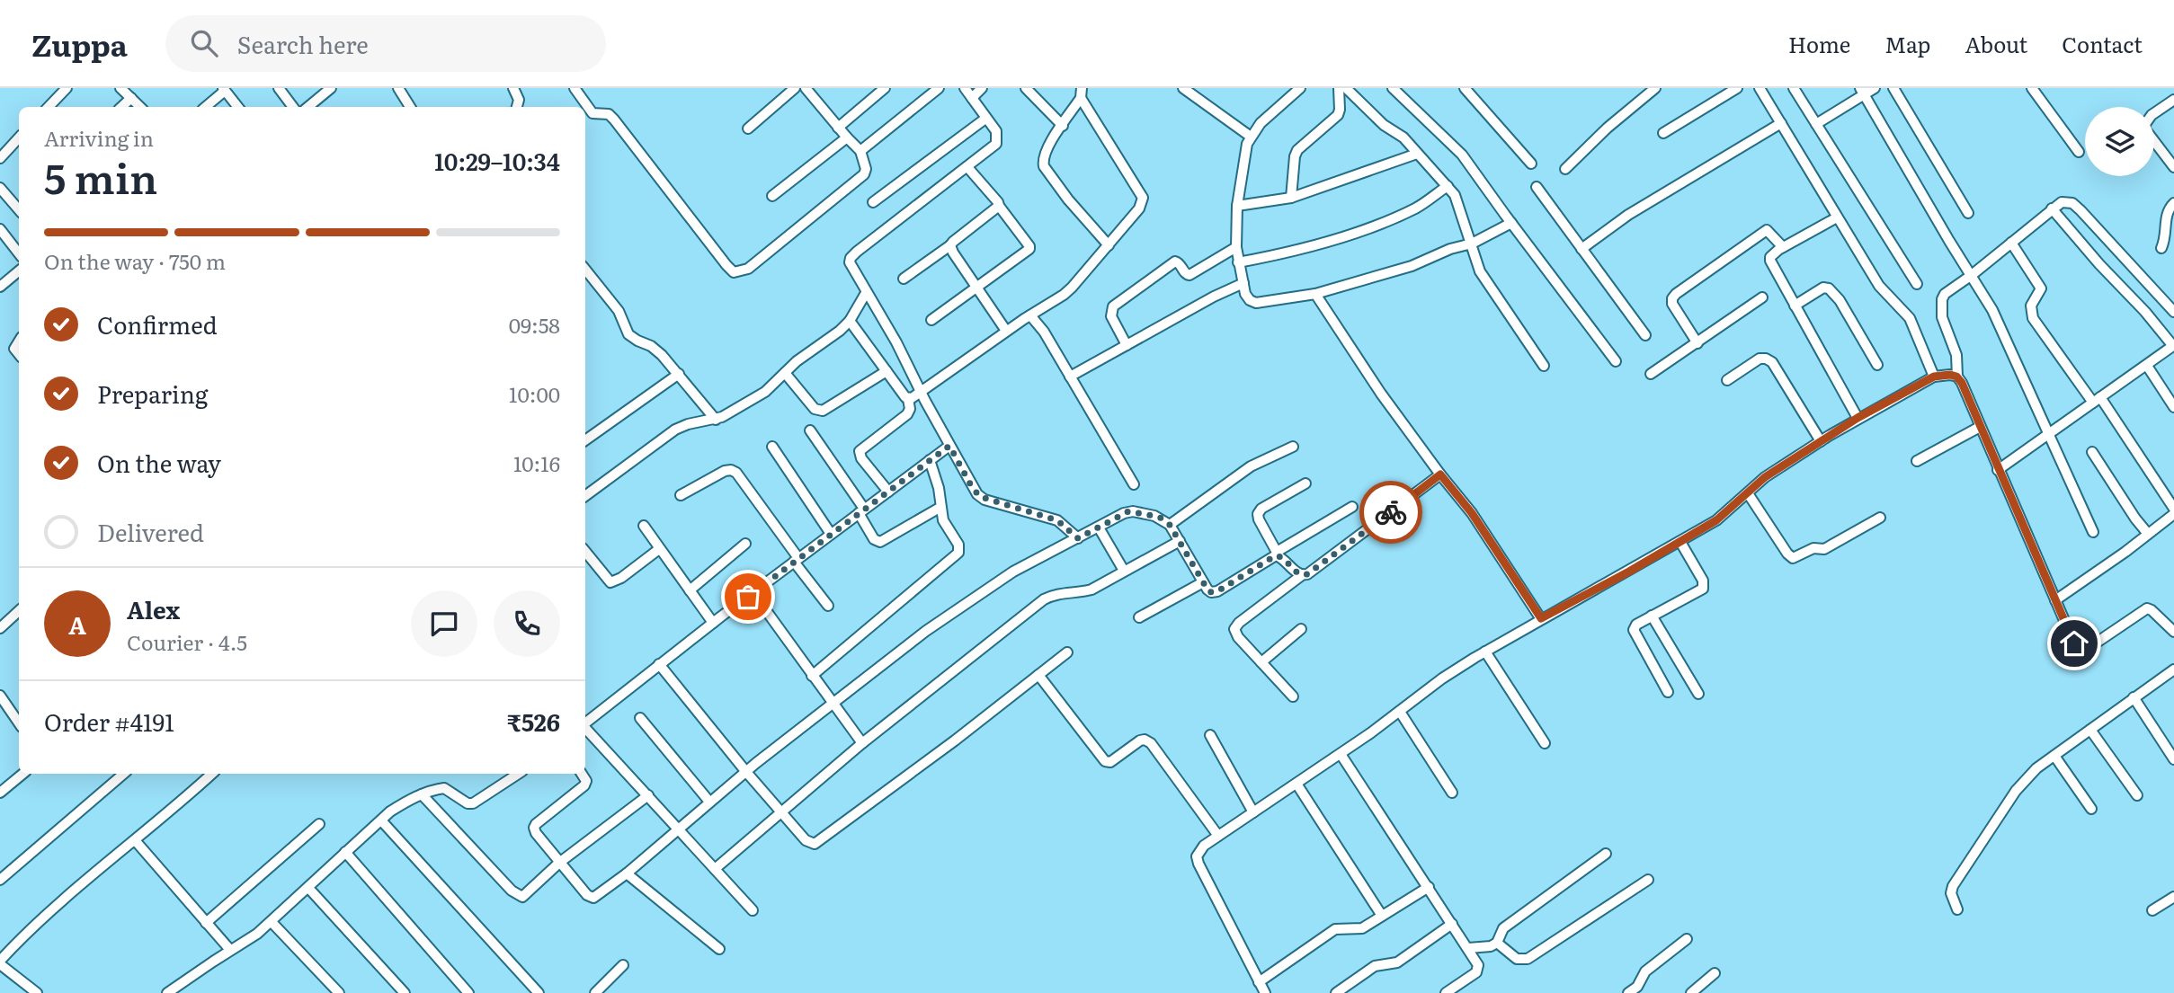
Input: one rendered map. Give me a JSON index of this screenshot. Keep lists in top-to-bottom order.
{
  "page": {
    "header": "Zuppa",
    "search": "Search here",
    "nav": [
      "Home",
      "Map",
      "About",
      "Contact"
    ],
    "heading": ["5 min", "Arriving in", "10:29–10:34"],
    "panel": [
      "Alex",
      "Courier · 4.5",
      "Order #4191",
      "₹526"
    ],
    "bar": "On the way · 750 m",
    "list": [
      ["Confirmed", "09:58"],
      ["Preparing", "10:00"],
      ["On the way", "10:16"],
      "Delivered"
    ],
    "round": "A"
  }
}
